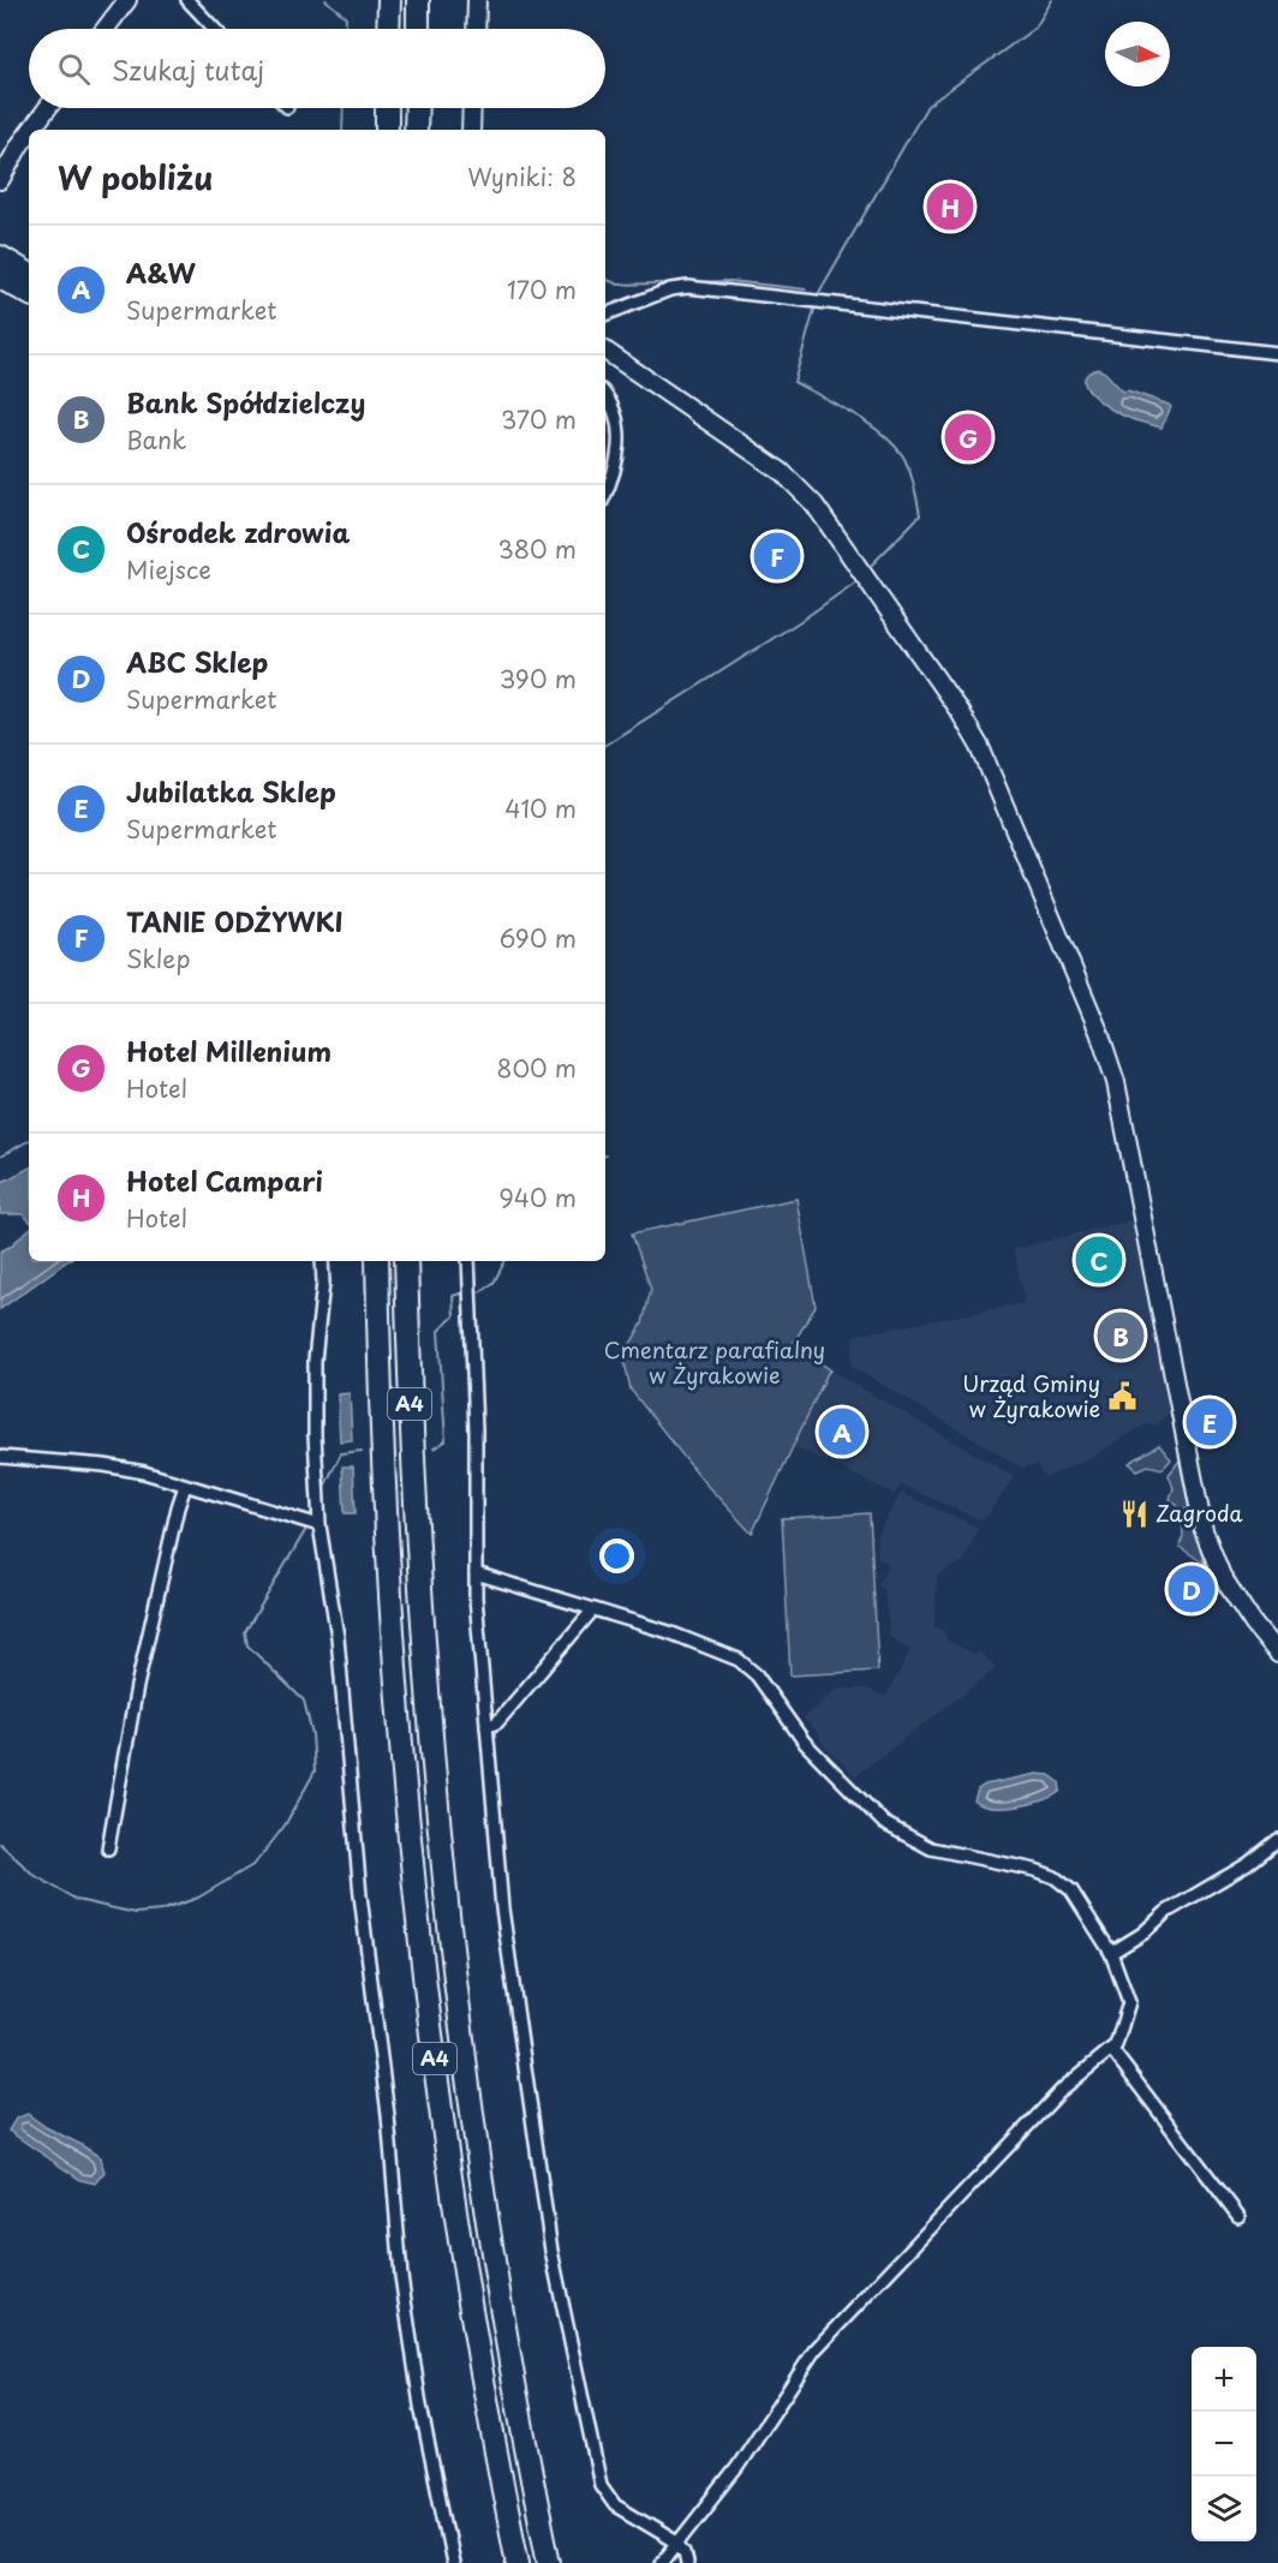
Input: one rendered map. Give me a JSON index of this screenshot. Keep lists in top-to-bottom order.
{
  "streets": {
    "highway": ["A4"]
  },
  "parks": ["Cmentarz parafialny w Żyrakowie"],
  "places": {
    "public building": ["Urząd Gminy w Żyrakowie"],
    "restaurant": ["Zagroda"]
  },
  "north": "right",
  "page": {
    "search": "Szukaj tutaj",
    "heading": ["W pobliżu", "Wyniki: 8"],
    "pins": [
      "H",
      "G",
      "F",
      "C",
      "B",
      "E",
      "A",
      "D"
    ],
    "list": [
      {
        "mark": "A",
        "name": "A&W",
        "note": "Supermarket",
        "value": "170 m"
      },
      {
        "mark": "B",
        "name": "Bank Spółdzielczy",
        "note": "Bank",
        "value": "370 m"
      },
      {
        "mark": "C",
        "name": "Ośrodek zdrowia",
        "note": "Miejsce",
        "value": "380 m"
      },
      {
        "mark": "D",
        "name": "ABC Sklep",
        "note": "Supermarket",
        "value": "390 m"
      },
      {
        "mark": "E",
        "name": "Jubilatka Sklep",
        "note": "Supermarket",
        "value": "410 m"
      },
      {
        "mark": "F",
        "name": "TANIE ODŻYWKI",
        "note": "Sklep",
        "value": "690 m"
      },
      {
        "mark": "G",
        "name": "Hotel Millenium",
        "note": "Hotel",
        "value": "800 m"
      },
      {
        "mark": "H",
        "name": "Hotel Campari",
        "note": "Hotel",
        "value": "940 m"
      }
    ],
    "map_buttons": ["+", "−"]
  }
}
